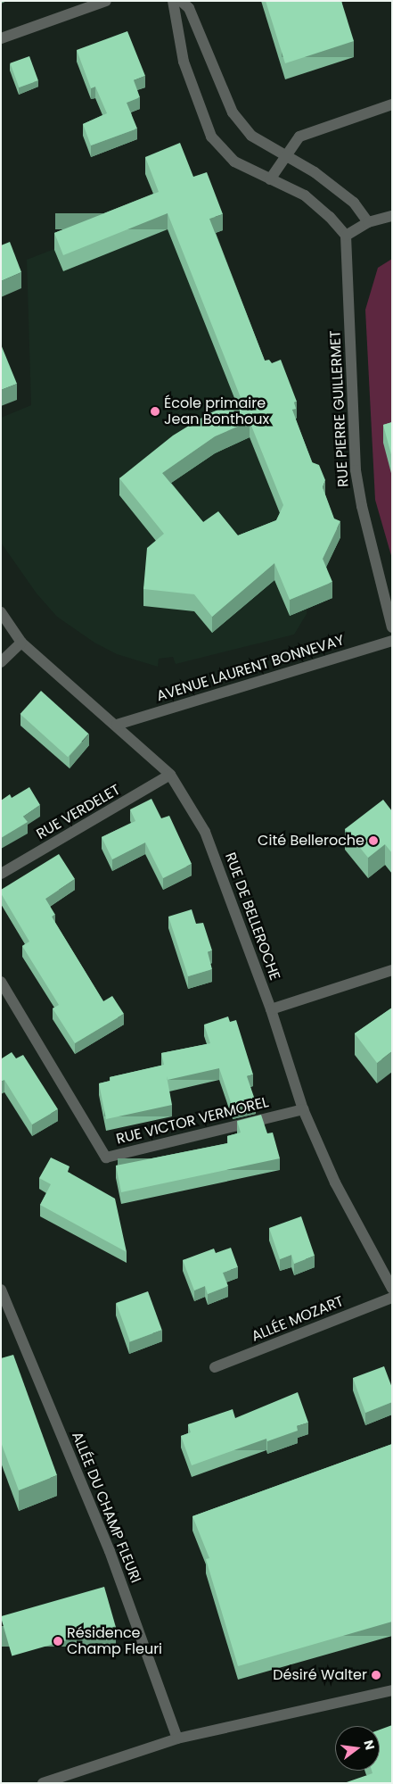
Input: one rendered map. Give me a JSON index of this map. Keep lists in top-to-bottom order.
{
  "streets": {
    "street": [
      "RUE PIERRE GUILLERMET",
      "AVENUE LAURENT BONNEVAY",
      "RUE VERDELET",
      "RUE DE BELLEROCHE",
      "RUE VICTOR VERMOREL",
      "ALLÉE MOZART",
      "ALLÉE DU CHAMP FLEURI"
    ]
  },
  "crossings": [
    ["AVENUE LAURENT BONNEVAY", "RUE DE BELLEROCHE"],
    ["RUE VERDELET", "RUE DE BELLEROCHE"],
    ["RUE DE BELLEROCHE", "RUE VICTOR VERMOREL"]
  ],
  "places": [
    "École primaire Jean Bonthoux",
    "Cité Belleroche",
    "Résidence Champ Fleuri",
    "Désiré Walter"
  ],
  "north": "right"
}
